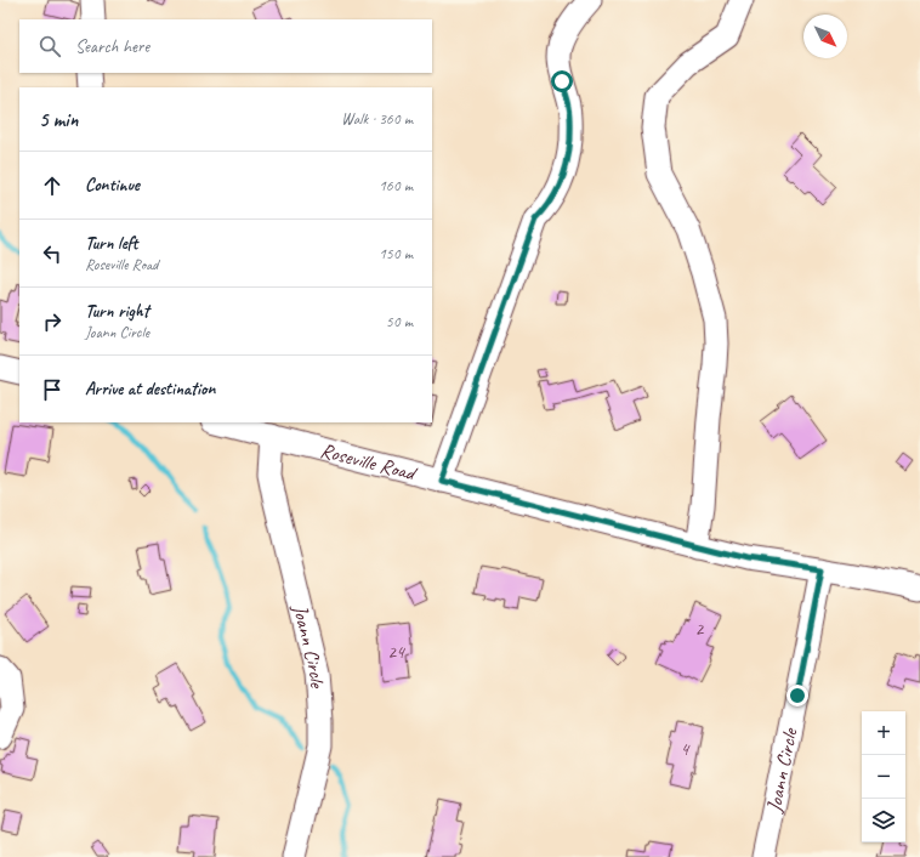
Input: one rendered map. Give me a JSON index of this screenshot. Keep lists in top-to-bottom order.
{
  "streets": {
    "street": ["Roseville Road", "Joann Circle"]
  },
  "crossings": [
    ["Roseville Road", "Joann Circle"]
  ],
  "house_numbers": ["2", "24", "4"],
  "north": "bottom right",
  "page": {
    "search": "Search here",
    "heading": ["5 min", "Walk · 360 m"],
    "list": [
      ["Continue", "160 m"],
      ["Turn left", "Roseville Road", "150 m"],
      ["Turn right", "Joann Circle", "50 m"],
      "Arrive at destination"
    ],
    "map_buttons": ["+", "−"]
  }
}
